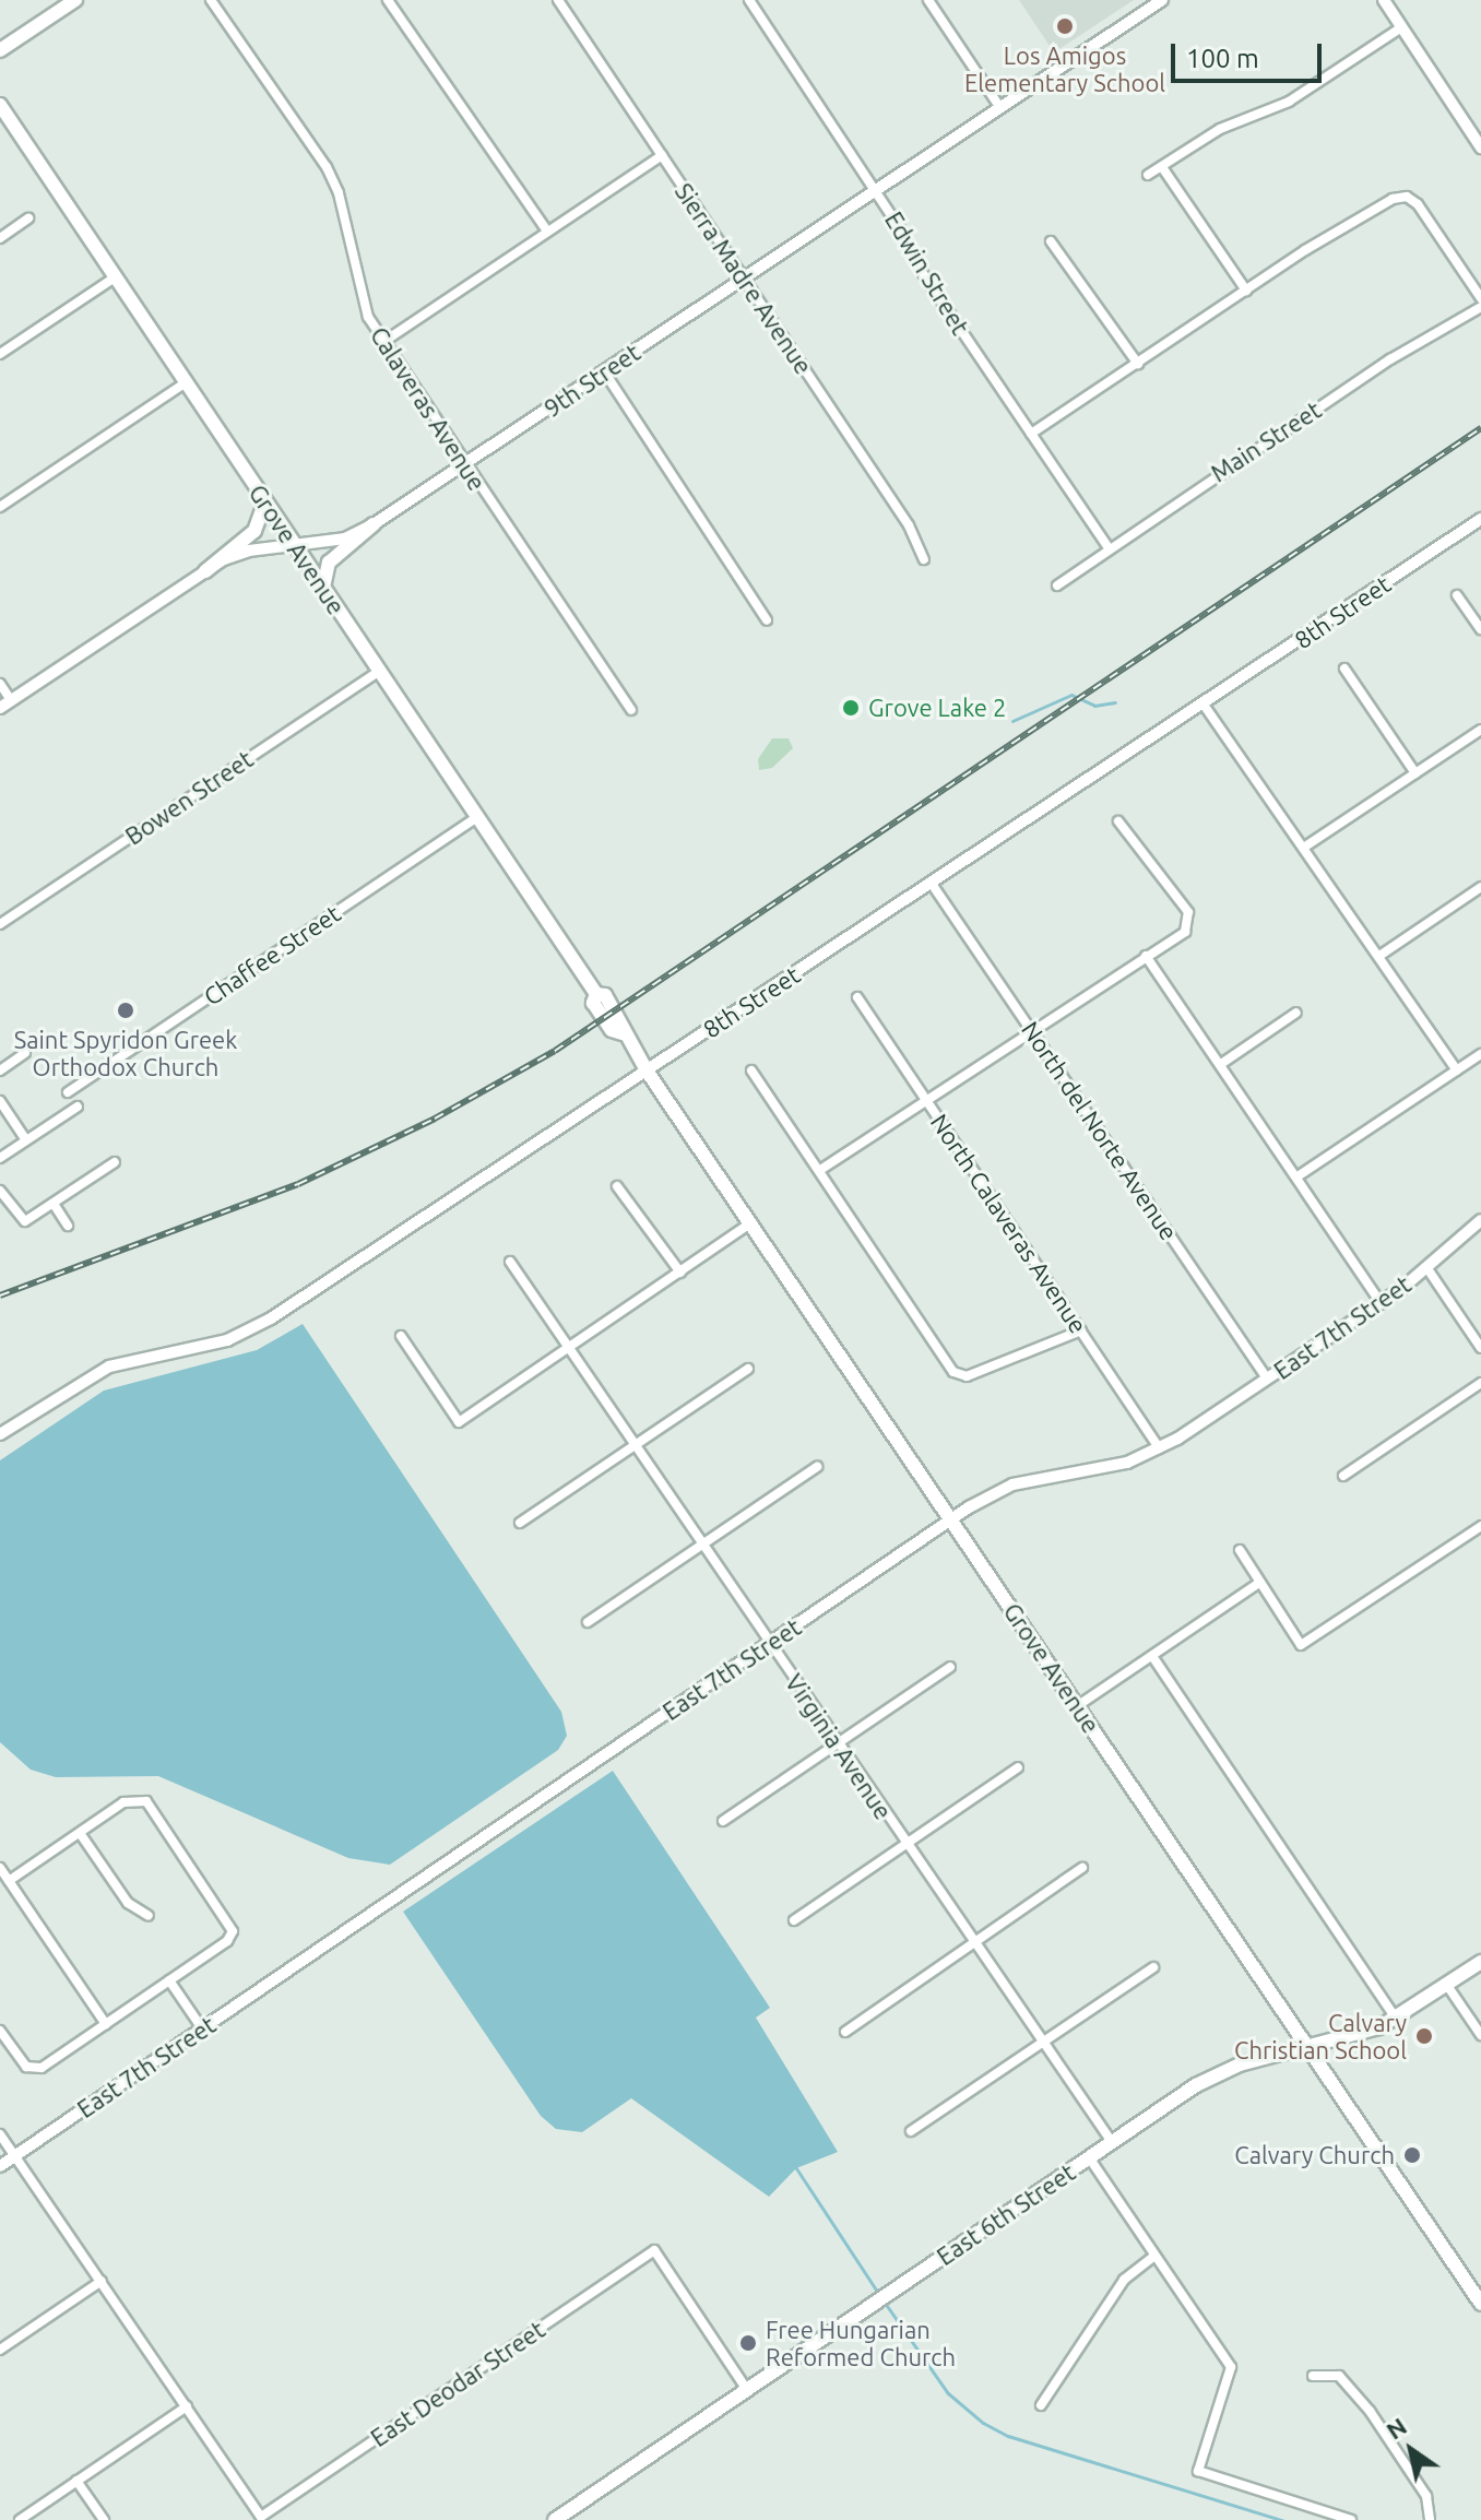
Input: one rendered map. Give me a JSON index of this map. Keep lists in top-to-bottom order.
{
  "streets": {
    "main road": ["Grove Avenue", "East 6th Street"],
    "street": [
      "Edwin Street",
      "Sierra Madre Avenue",
      "9th Street",
      "Calaveras Avenue",
      "Main Street",
      "8th Street",
      "Bowen Street",
      "Chaffee Street",
      "North del Norte Avenue",
      "North Calaveras Avenue",
      "East 7th Street",
      "Virginia Avenue",
      "East Deodar Street"
    ]
  },
  "crossings": [
    ["Edwin Street", "9th Street"],
    ["Edwin Street", "Main Street"],
    ["Sierra Madre Avenue", "9th Street"],
    ["9th Street", "Calaveras Avenue"],
    ["9th Street", "Grove Avenue"],
    ["Grove Avenue", "8th Street"],
    ["Grove Avenue", "Bowen Street"],
    ["Grove Avenue", "Chaffee Street"],
    ["Grove Avenue", "East 7th Street"],
    ["Grove Avenue", "East 6th Street"],
    ["8th Street", "North del Norte Avenue"],
    ["North del Norte Avenue", "East 7th Street"],
    ["North Calaveras Avenue", "East 7th Street"],
    ["East 7th Street", "Virginia Avenue"],
    ["Virginia Avenue", "East 6th Street"],
    ["East 6th Street", "East Deodar Street"]
  ],
  "places": [
    "Los Amigos Elementary School",
    "Grove Lake 2",
    "Saint Spyridon Greek Orthodox Church",
    "Calvary Christian School",
    "Calvary Church",
    "Free Hungarian Reformed Church"
  ],
  "scale_bar": "100 m",
  "north": "top left"
}
